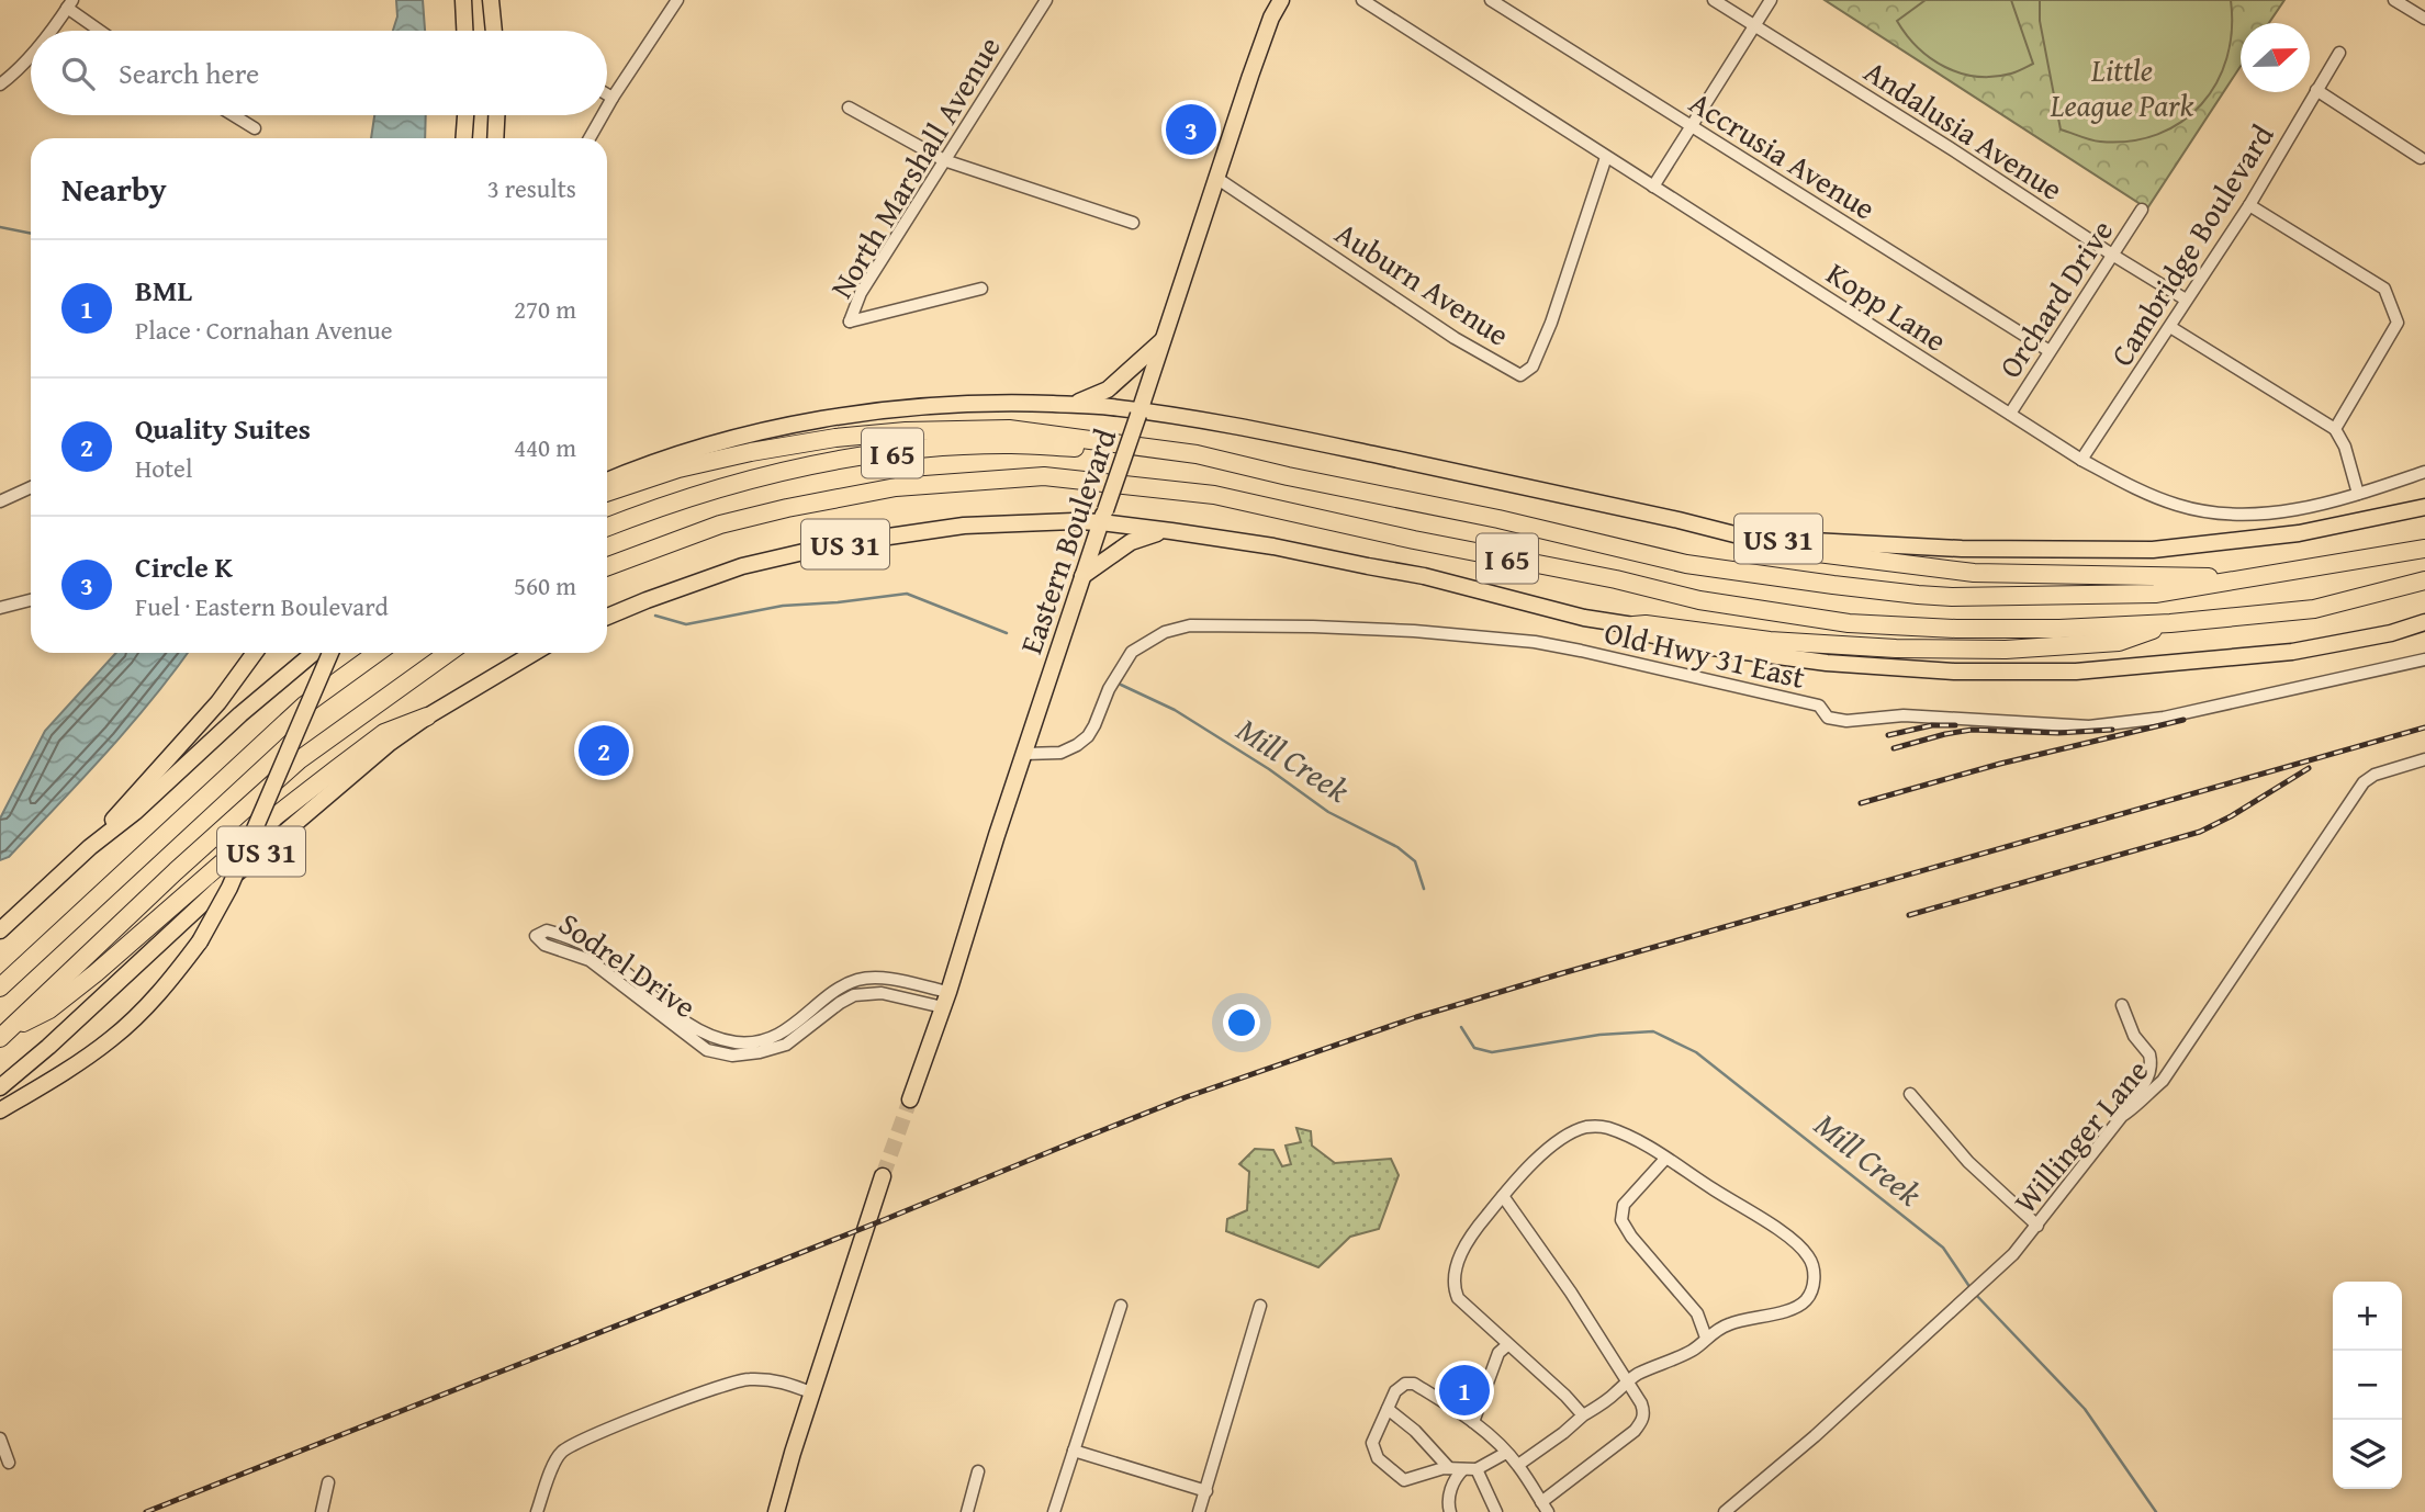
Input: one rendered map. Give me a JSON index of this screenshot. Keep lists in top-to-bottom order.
{
  "streets": {
    "highway": ["I 65"],
    "main road": ["US 31", "Eastern Boulevard"],
    "street": [
      "Andalusia Avenue",
      "Accrusia Avenue",
      "North Marshall Avenue",
      "Cambridge Boulevard",
      "Auburn Avenue",
      "Orchard Drive",
      "Kopp Lane",
      "Old Hwy 31 East",
      "Sodrel Drive",
      "Willinger Lane"
    ]
  },
  "crossings": [
    ["Andalusia Avenue", "Cambridge Boulevard"],
    ["Andalusia Avenue", "Orchard Drive"],
    ["Accrusia Avenue", "Orchard Drive"],
    ["Cambridge Boulevard", "Kopp Lane"],
    ["Auburn Avenue", "Kopp Lane"],
    ["Auburn Avenue", "Eastern Boulevard"],
    ["Orchard Drive", "Kopp Lane"],
    ["US 31", "Eastern Boulevard"],
    ["Eastern Boulevard", "Old Hwy 31 East"],
    ["Eastern Boulevard", "Sodrel Drive"]
  ],
  "water": ["Mill Creek"],
  "parks": ["Little League Park"],
  "north": "right",
  "page": {
    "search": "Search here",
    "pins": ["3", "2", "1"],
    "heading": ["Nearby", "3 results"],
    "list": [
      {
        "mark": "1",
        "name": "BML",
        "note": "Place · Cornahan Avenue",
        "value": "270 m"
      },
      {
        "mark": "2",
        "name": "Quality Suites",
        "note": "Hotel",
        "value": "440 m"
      },
      {
        "mark": "3",
        "name": "Circle K",
        "note": "Fuel · Eastern Boulevard",
        "value": "560 m"
      }
    ],
    "map_buttons": ["+", "−"]
  }
}
